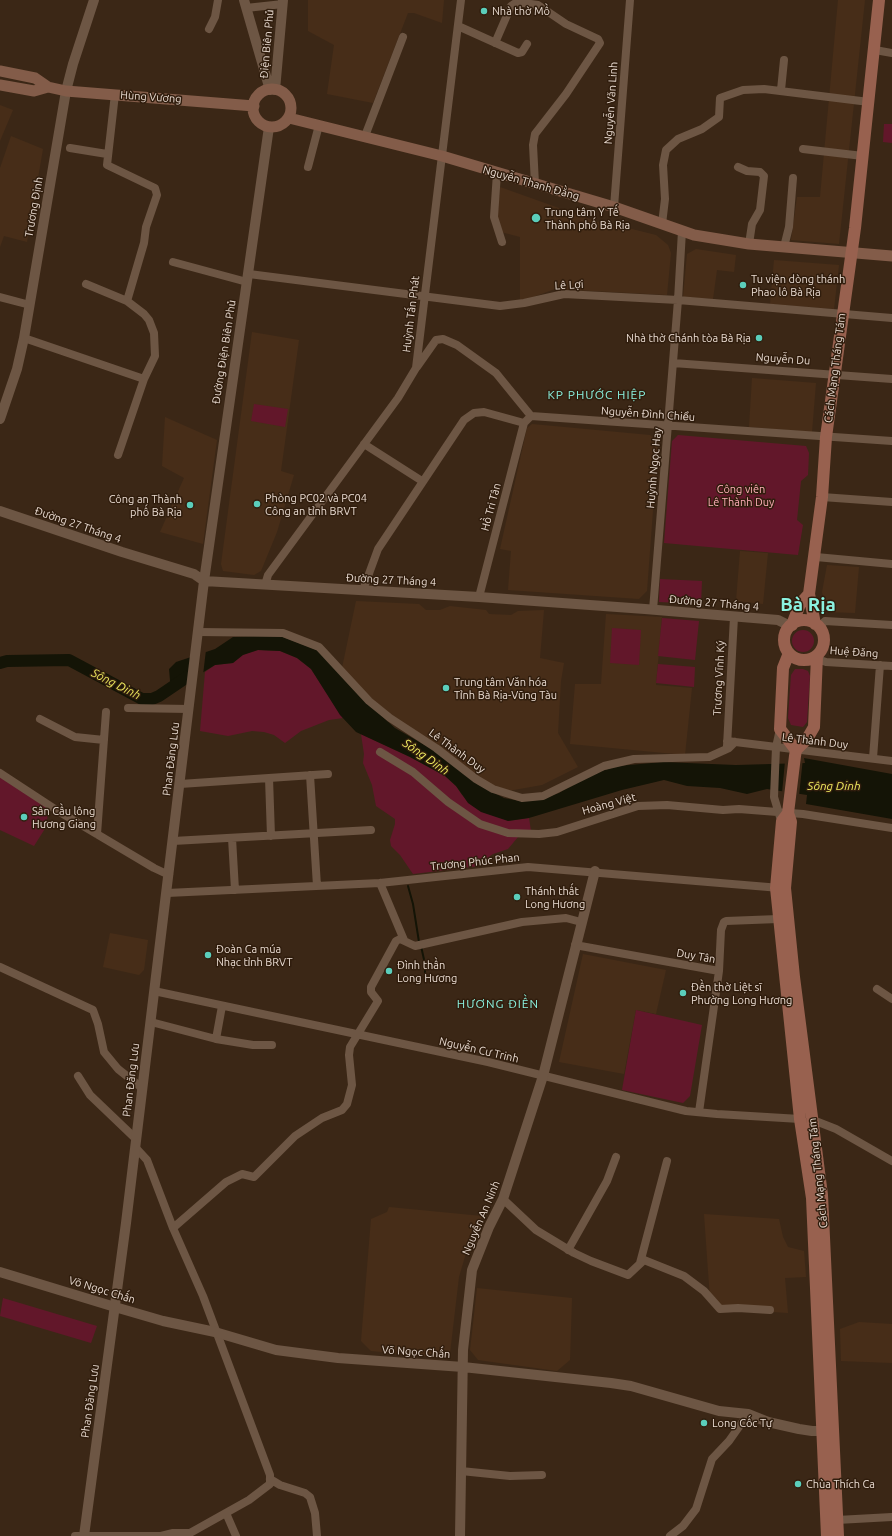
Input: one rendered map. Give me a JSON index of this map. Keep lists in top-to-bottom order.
{
  "streets": {
    "main road": ["Hùng Vương", "Nguyễn Thanh Đằng", "Cách Mạng Tháng Tám"],
    "street": [
      "Điện Biên Phủ",
      "Nguyễn Văn Linh",
      "Trương Định",
      "Lê Lợi",
      "Huỳnh Tấn Phát",
      "Đường Điện Biên Phủ",
      "Nguyễn Du",
      "Nguyễn Đình Chiểu",
      "Huỳnh Ngọc Hay",
      "Hồ Tri Tân",
      "Đường 27 Tháng 4",
      "Huệ Đăng",
      "Trương Vĩnh Ký",
      "Lê Thành Duy",
      "Phan Đăng Lưu",
      "Hoàng Việt",
      "Trương Phúc Phan",
      "Duy Tân",
      "Nguyễn Cư Trinh",
      "Nguyễn An Ninh",
      "Võ Ngọc Chấn"
    ]
  },
  "crossings": [
    ["Điện Biên Phủ", "Hùng Vương"],
    ["Điện Biên Phủ", "Nguyễn Thanh Đằng"],
    ["Điện Biên Phủ", "Đường Điện Biên Phủ"],
    ["Hùng Vương", "Nguyễn Thanh Đằng"],
    ["Hùng Vương", "Trương Định"],
    ["Hùng Vương", "Đường Điện Biên Phủ"],
    ["Nguyễn Văn Linh", "Nguyễn Thanh Đằng"],
    ["Nguyễn Thanh Đằng", "Huỳnh Tấn Phát"],
    ["Nguyễn Thanh Đằng", "Đường Điện Biên Phủ"],
    ["Nguyễn Thanh Đằng", "Cách Mạng Tháng Tám"],
    ["Nguyễn Thanh Đằng", "Huỳnh Ngọc Hay"],
    ["Lê Lợi", "Huỳnh Tấn Phát"],
    ["Lê Lợi", "Đường Điện Biên Phủ"],
    ["Lê Lợi", "Cách Mạng Tháng Tám"],
    ["Lê Lợi", "Huỳnh Ngọc Hay"],
    ["Huỳnh Tấn Phát", "Đường 27 Tháng 4"],
    ["Đường Điện Biên Phủ", "Đường 27 Tháng 4"],
    ["Đường Điện Biên Phủ", "Lê Thành Duy"],
    ["Đường Điện Biên Phủ", "Phan Đăng Lưu"],
    ["Nguyễn Du", "Cách Mạng Tháng Tám"],
    ["Nguyễn Du", "Huỳnh Ngọc Hay"],
    ["Cách Mạng Tháng Tám", "Nguyễn Đình Chiểu"],
    ["Cách Mạng Tháng Tám", "Đường 27 Tháng 4"],
    ["Cách Mạng Tháng Tám", "Huệ Đăng"],
    ["Cách Mạng Tháng Tám", "Lê Thành Duy"],
    ["Cách Mạng Tháng Tám", "Hoàng Việt"],
    ["Cách Mạng Tháng Tám", "Trương Phúc Phan"],
    ["Cách Mạng Tháng Tám", "Nguyễn Cư Trinh"],
    ["Cách Mạng Tháng Tám", "Võ Ngọc Chấn"],
    ["Nguyễn Đình Chiểu", "Huỳnh Ngọc Hay"],
    ["Huỳnh Ngọc Hay", "Đường 27 Tháng 4"],
    ["Hồ Tri Tân", "Đường 27 Tháng 4"],
    ["Đường 27 Tháng 4", "Huệ Đăng"],
    ["Đường 27 Tháng 4", "Trương Vĩnh Ký"],
    ["Trương Vĩnh Ký", "Lê Thành Duy"],
    ["Lê Thành Duy", "Phan Đăng Lưu"],
    ["Phan Đăng Lưu", "Trương Phúc Phan"],
    ["Phan Đăng Lưu", "Nguyễn Cư Trinh"],
    ["Phan Đăng Lưu", "Võ Ngọc Chấn"],
    ["Trương Phúc Phan", "Nguyễn An Ninh"],
    ["Duy Tân", "Nguyễn Cư Trinh"],
    ["Duy Tân", "Nguyễn An Ninh"],
    ["Nguyễn Cư Trinh", "Nguyễn An Ninh"],
    ["Nguyễn An Ninh", "Võ Ngọc Chấn"]
  ],
  "districts": ["KP PHƯỚC HIỆP", "Bà Rịa", "HƯƠNG ĐIỀN"],
  "water": ["Sông Dinh"],
  "parks": ["Công viên Lê Thành Duy"],
  "places": [
    "Nhà thờ Mồ",
    "Trung tâm Y Tế Thành phố Bà Rịa",
    "Tu viện dòng thánh Phao lô Bà Rịa",
    "Nhà thờ Chánh tòa Bà Rịa",
    "Phòng PC02 và PC04 Công an tỉnh BRVT",
    "Công an Thành phố Bà Rịa",
    "Trung tâm Văn hóa Tỉnh Bà Rịa-Vũng Tàu",
    "Sân Cầu lông Hương Giang",
    "Thánh thất Long Hương",
    "Đoàn Ca múa Nhạc tỉnh BRVT",
    "Đình thần Long Hương",
    "Đền thờ Liệt sĩ Phường Long Hương",
    "Long Cốc Tự",
    "Chùa Thích Ca"
  ]
}
